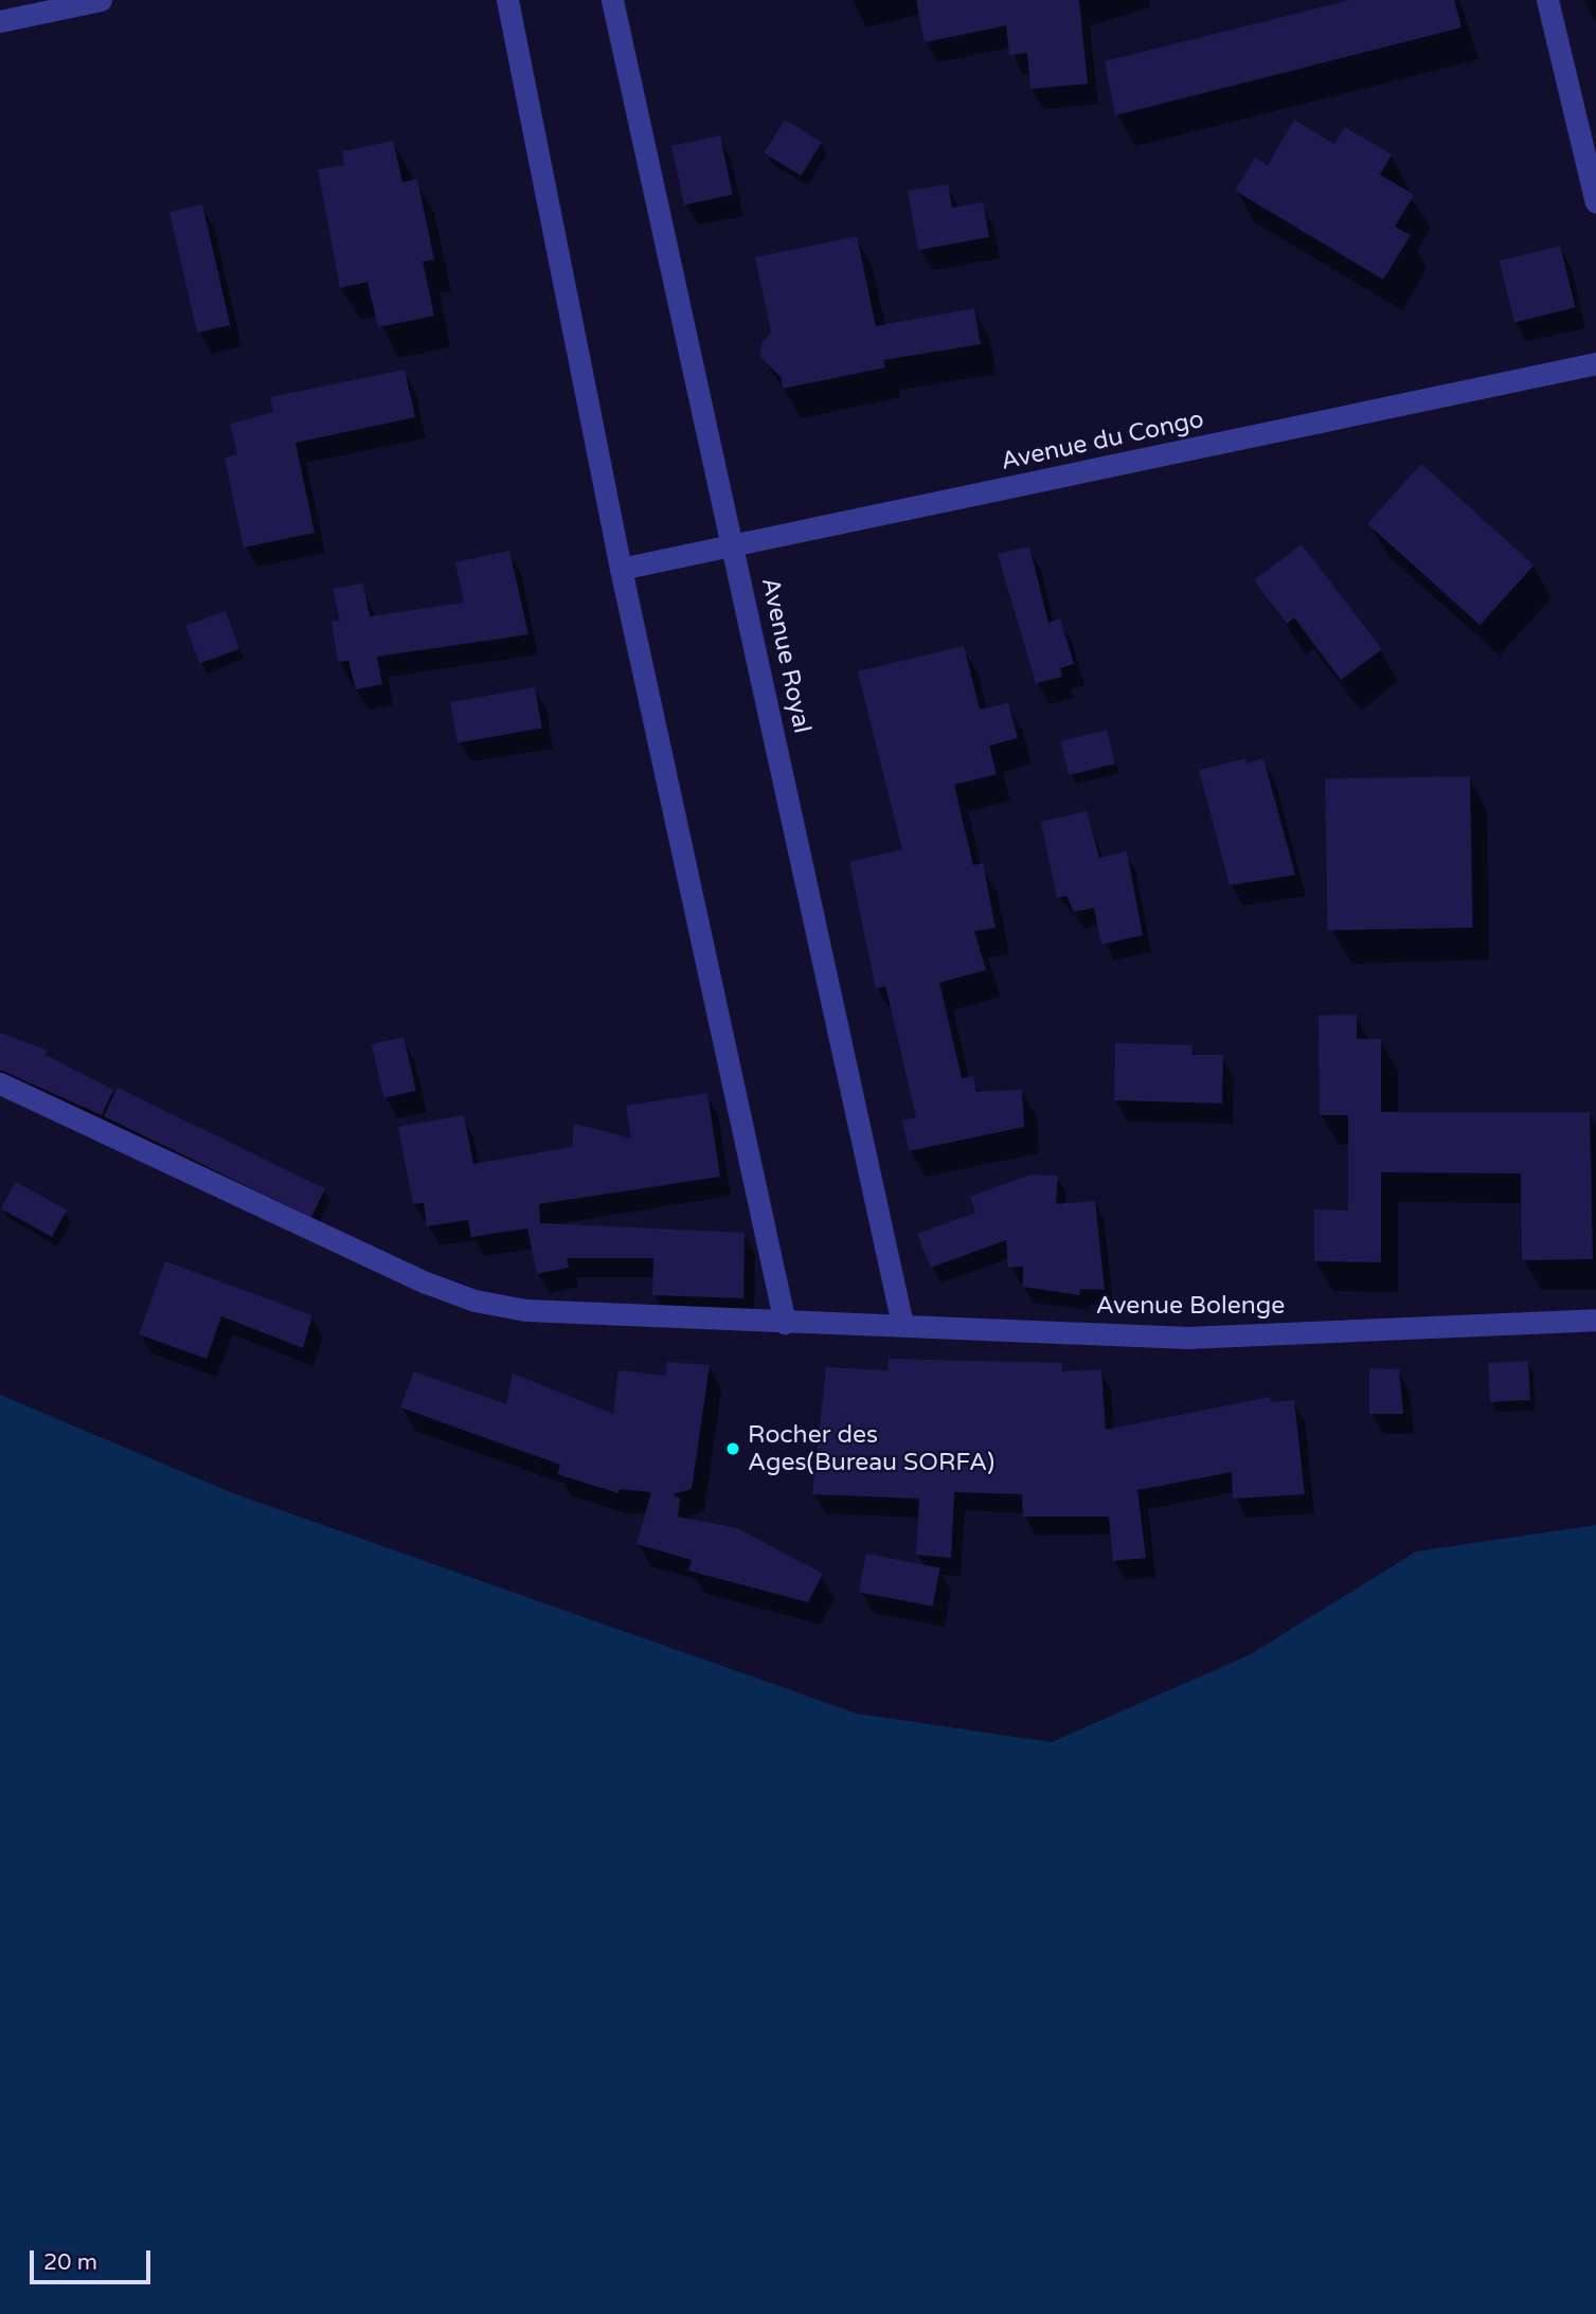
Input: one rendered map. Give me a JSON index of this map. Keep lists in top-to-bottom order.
{
  "streets": {
    "street": ["Avenue du Congo", "Avenue Royal", "Avenue Bolenge"]
  },
  "crossings": [
    ["Avenue du Congo", "Avenue Royal"],
    ["Avenue Royal", "Avenue Bolenge"]
  ],
  "places": ["Rocher des Ages(Bureau SORFA)"],
  "scale_bar": "20 m"
}
